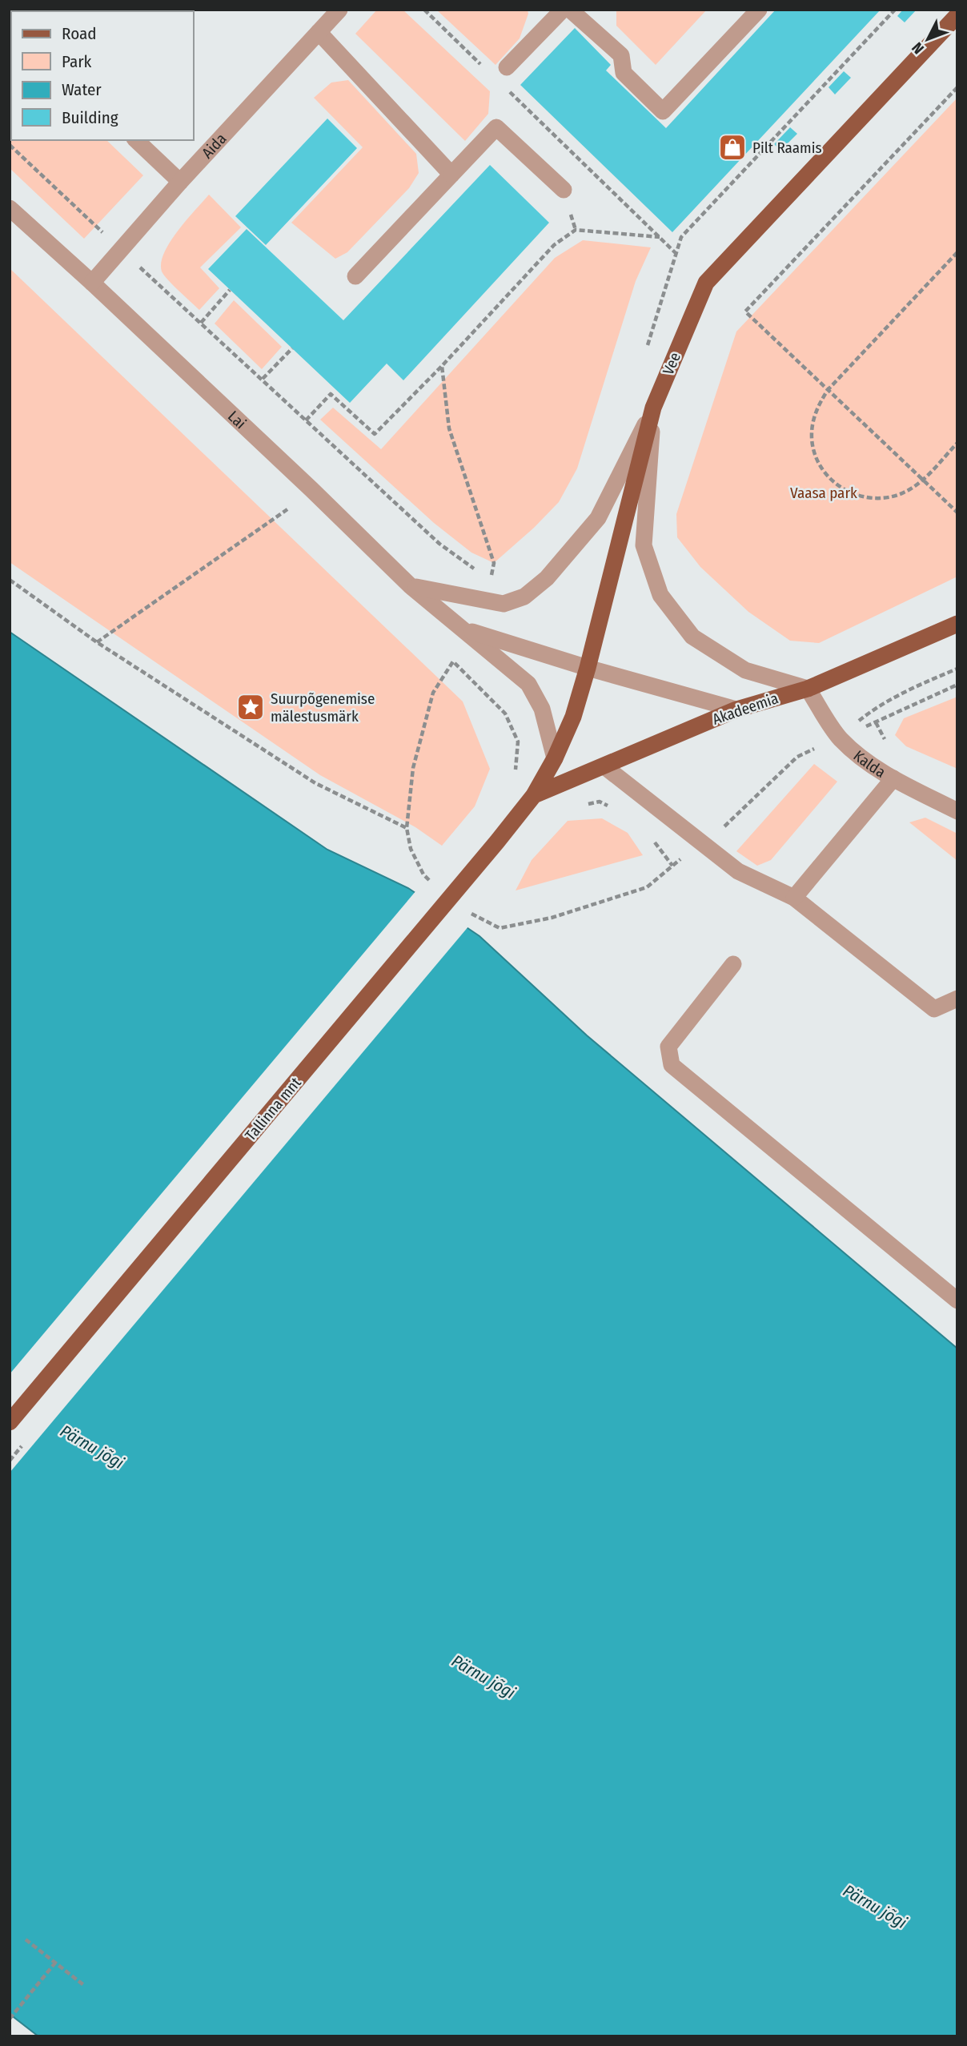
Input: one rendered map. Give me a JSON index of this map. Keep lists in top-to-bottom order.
{
  "streets": {
    "main road": ["Vee", "Akadeemia", "Tallinna mnt"],
    "street": ["Aida", "Lai", "Kalda"]
  },
  "crossings": [
    ["Aida", "Lai"],
    ["Vee", "Lai"],
    ["Vee", "Akadeemia"],
    ["Vee", "Tallinna mnt"],
    ["Lai", "Akadeemia"],
    ["Akadeemia", "Kalda"],
    ["Akadeemia", "Tallinna mnt"]
  ],
  "water": ["Pärnu jõgi"],
  "parks": ["Vaasa park"],
  "places": {
    "shop": ["Pilt Raamis"],
    "place": ["Suurpõgenemise mälestusmärk"]
  },
  "legend": [
    "Road",
    "Park",
    "Water",
    "Building"
  ],
  "north": "bottom left"
}
